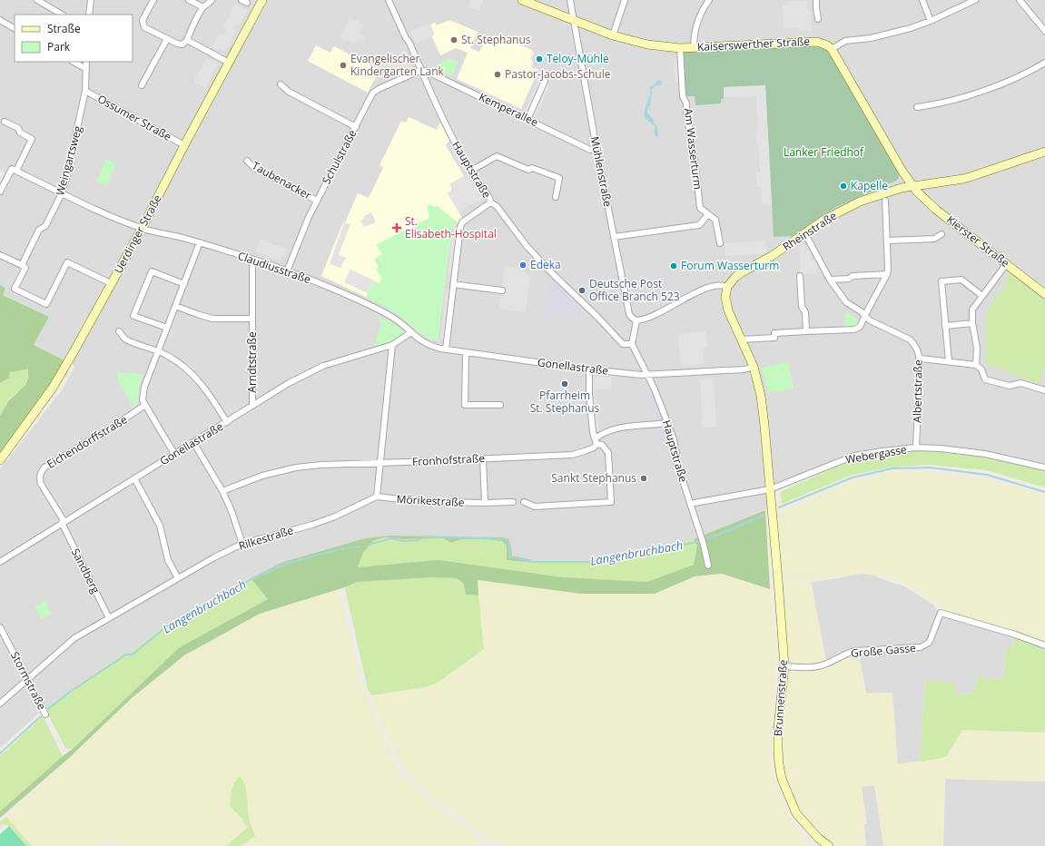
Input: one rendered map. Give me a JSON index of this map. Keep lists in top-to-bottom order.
{
  "streets": {
    "street": [
      "Kaiserswerther Straße",
      "Kemperallee",
      "Ossumer Straße",
      "Am Wasserturm",
      "Schulstraße",
      "Weingartsweg",
      "Hauptstraße",
      "Mühlenstraße",
      "Taubenacker",
      "Rheinstraße",
      "Uerdinger Straße",
      "Kierster Straße",
      "Claudiusstraße",
      "Arndtstraße",
      "Gonellastraße",
      "Albertstraße",
      "Eichendorffstraße",
      "Webergasse",
      "Fronhofstraße",
      "Mörikestraße",
      "Rilkestraße",
      "Sandberg",
      "Große Gasse",
      "Stormstraße",
      "Brunnenstraße"
    ]
  },
  "crossings": [
    ["Kaiserswerther Straße", "Am Wasserturm"],
    ["Kaiserswerther Straße", "Mühlenstraße"],
    ["Kemperallee", "Schulstraße"],
    ["Kemperallee", "Hauptstraße"],
    ["Kemperallee", "Mühlenstraße"],
    ["Ossumer Straße", "Weingartsweg"],
    ["Ossumer Straße", "Uerdinger Straße"],
    ["Schulstraße", "Hauptstraße"],
    ["Schulstraße", "Taubenacker"],
    ["Schulstraße", "Claudiusstraße"],
    ["Weingartsweg", "Uerdinger Straße"],
    ["Weingartsweg", "Claudiusstraße"],
    ["Hauptstraße", "Gonellastraße"],
    ["Hauptstraße", "Webergasse"],
    ["Hauptstraße", "Fronhofstraße"],
    ["Rheinstraße", "Kierster Straße"],
    ["Rheinstraße", "Albertstraße"],
    ["Rheinstraße", "Brunnenstraße"],
    ["Uerdinger Straße", "Claudiusstraße"],
    ["Claudiusstraße", "Arndtstraße"],
    ["Claudiusstraße", "Gonellastraße"],
    ["Arndtstraße", "Gonellastraße"],
    ["Gonellastraße", "Eichendorffstraße"],
    ["Gonellastraße", "Sandberg"],
    ["Gonellastraße", "Brunnenstraße"],
    ["Albertstraße", "Webergasse"],
    ["Eichendorffstraße", "Sandberg"],
    ["Webergasse", "Brunnenstraße"],
    ["Mörikestraße", "Rilkestraße"],
    ["Rilkestraße", "Sandberg"],
    ["Rilkestraße", "Stormstraße"],
    ["Große Gasse", "Brunnenstraße"]
  ],
  "water": ["Langenbruchbach"],
  "parks": ["Lanker Friedhof"],
  "places": {
    "other": [
      "St. Stephanus",
      "Teloy-Mühle",
      "Evangelischer Kindergarten Lank",
      "Pastor-Jacobs-Schule",
      "Kapelle",
      "Edeka",
      "Forum Wasserturm",
      "Deutsche Post Office Branch 523",
      "Pfarrheim St. Stephanus",
      "Sankt Stephanus"
    ],
    "health": ["St. Elisabeth-Hospital"]
  },
  "legend": ["Straße", "Park"]
}
